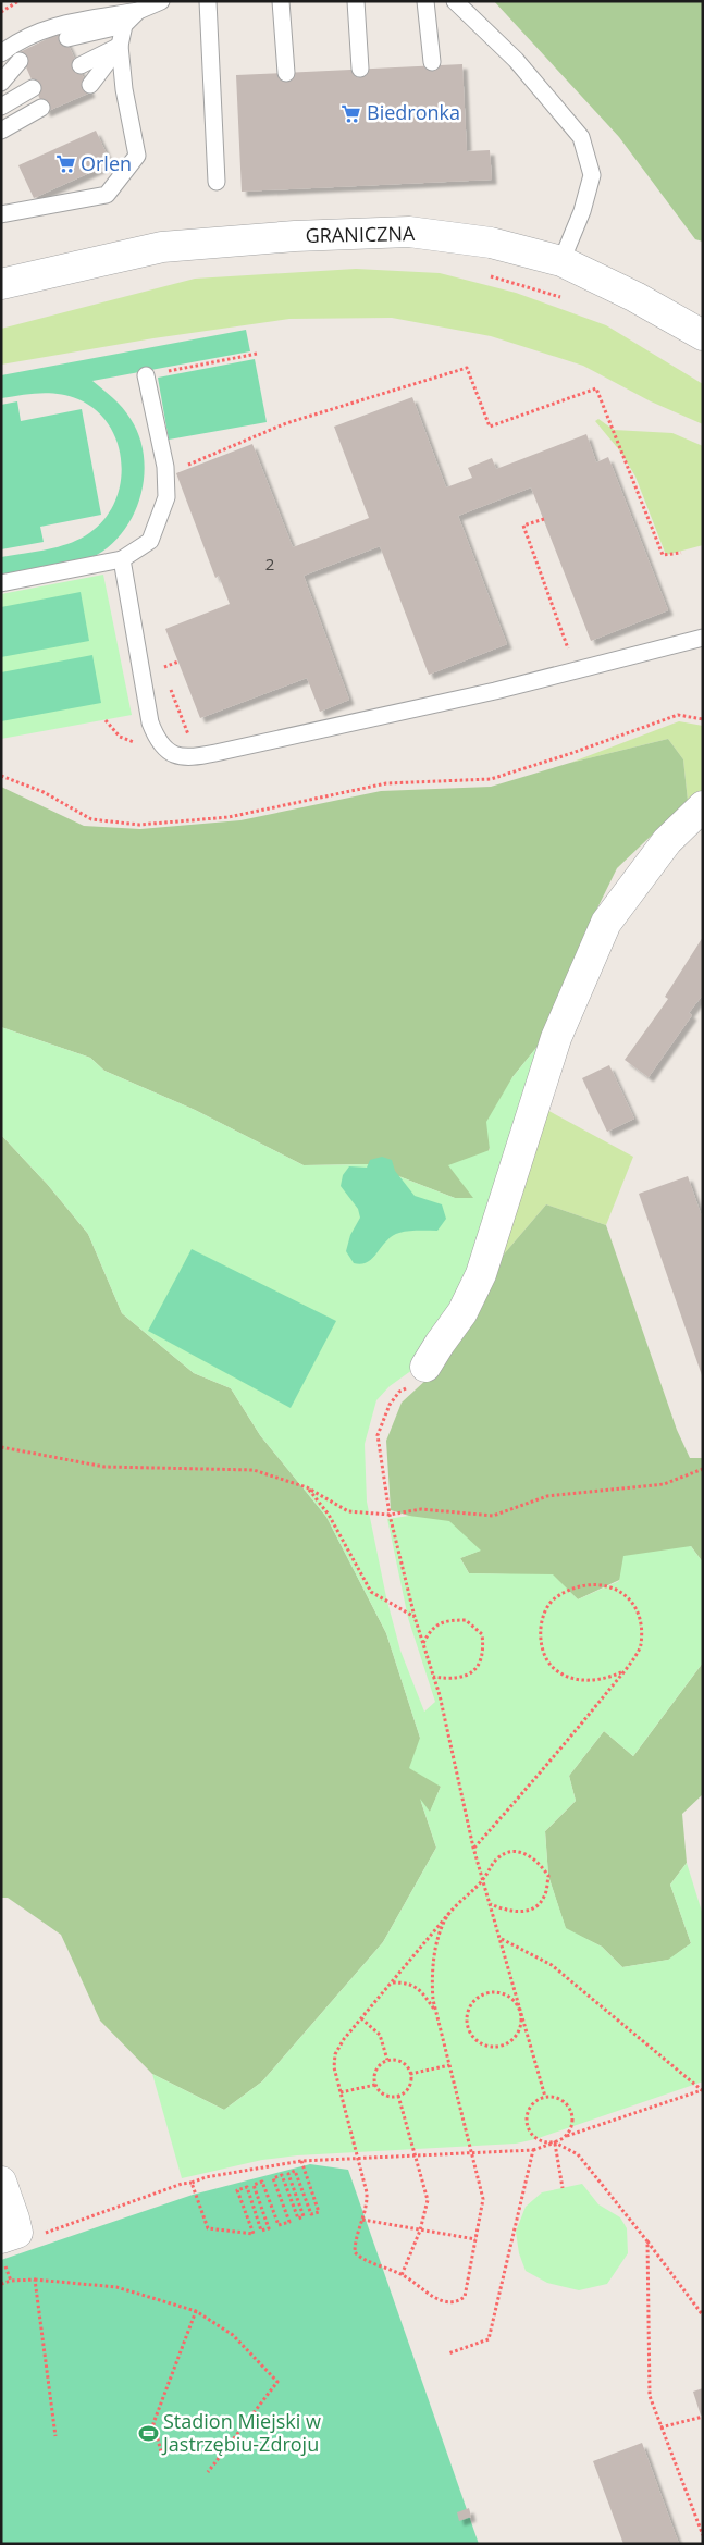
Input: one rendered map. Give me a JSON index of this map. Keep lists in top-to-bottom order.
{
  "streets": {
    "street": ["GRANICZNA"]
  },
  "places": {
    "supermarket": ["Biedronka", "Orlen"],
    "sports": ["Stadion Miejski w Jastrzębiu-Zdroju"]
  },
  "house_numbers": ["2"]
}
